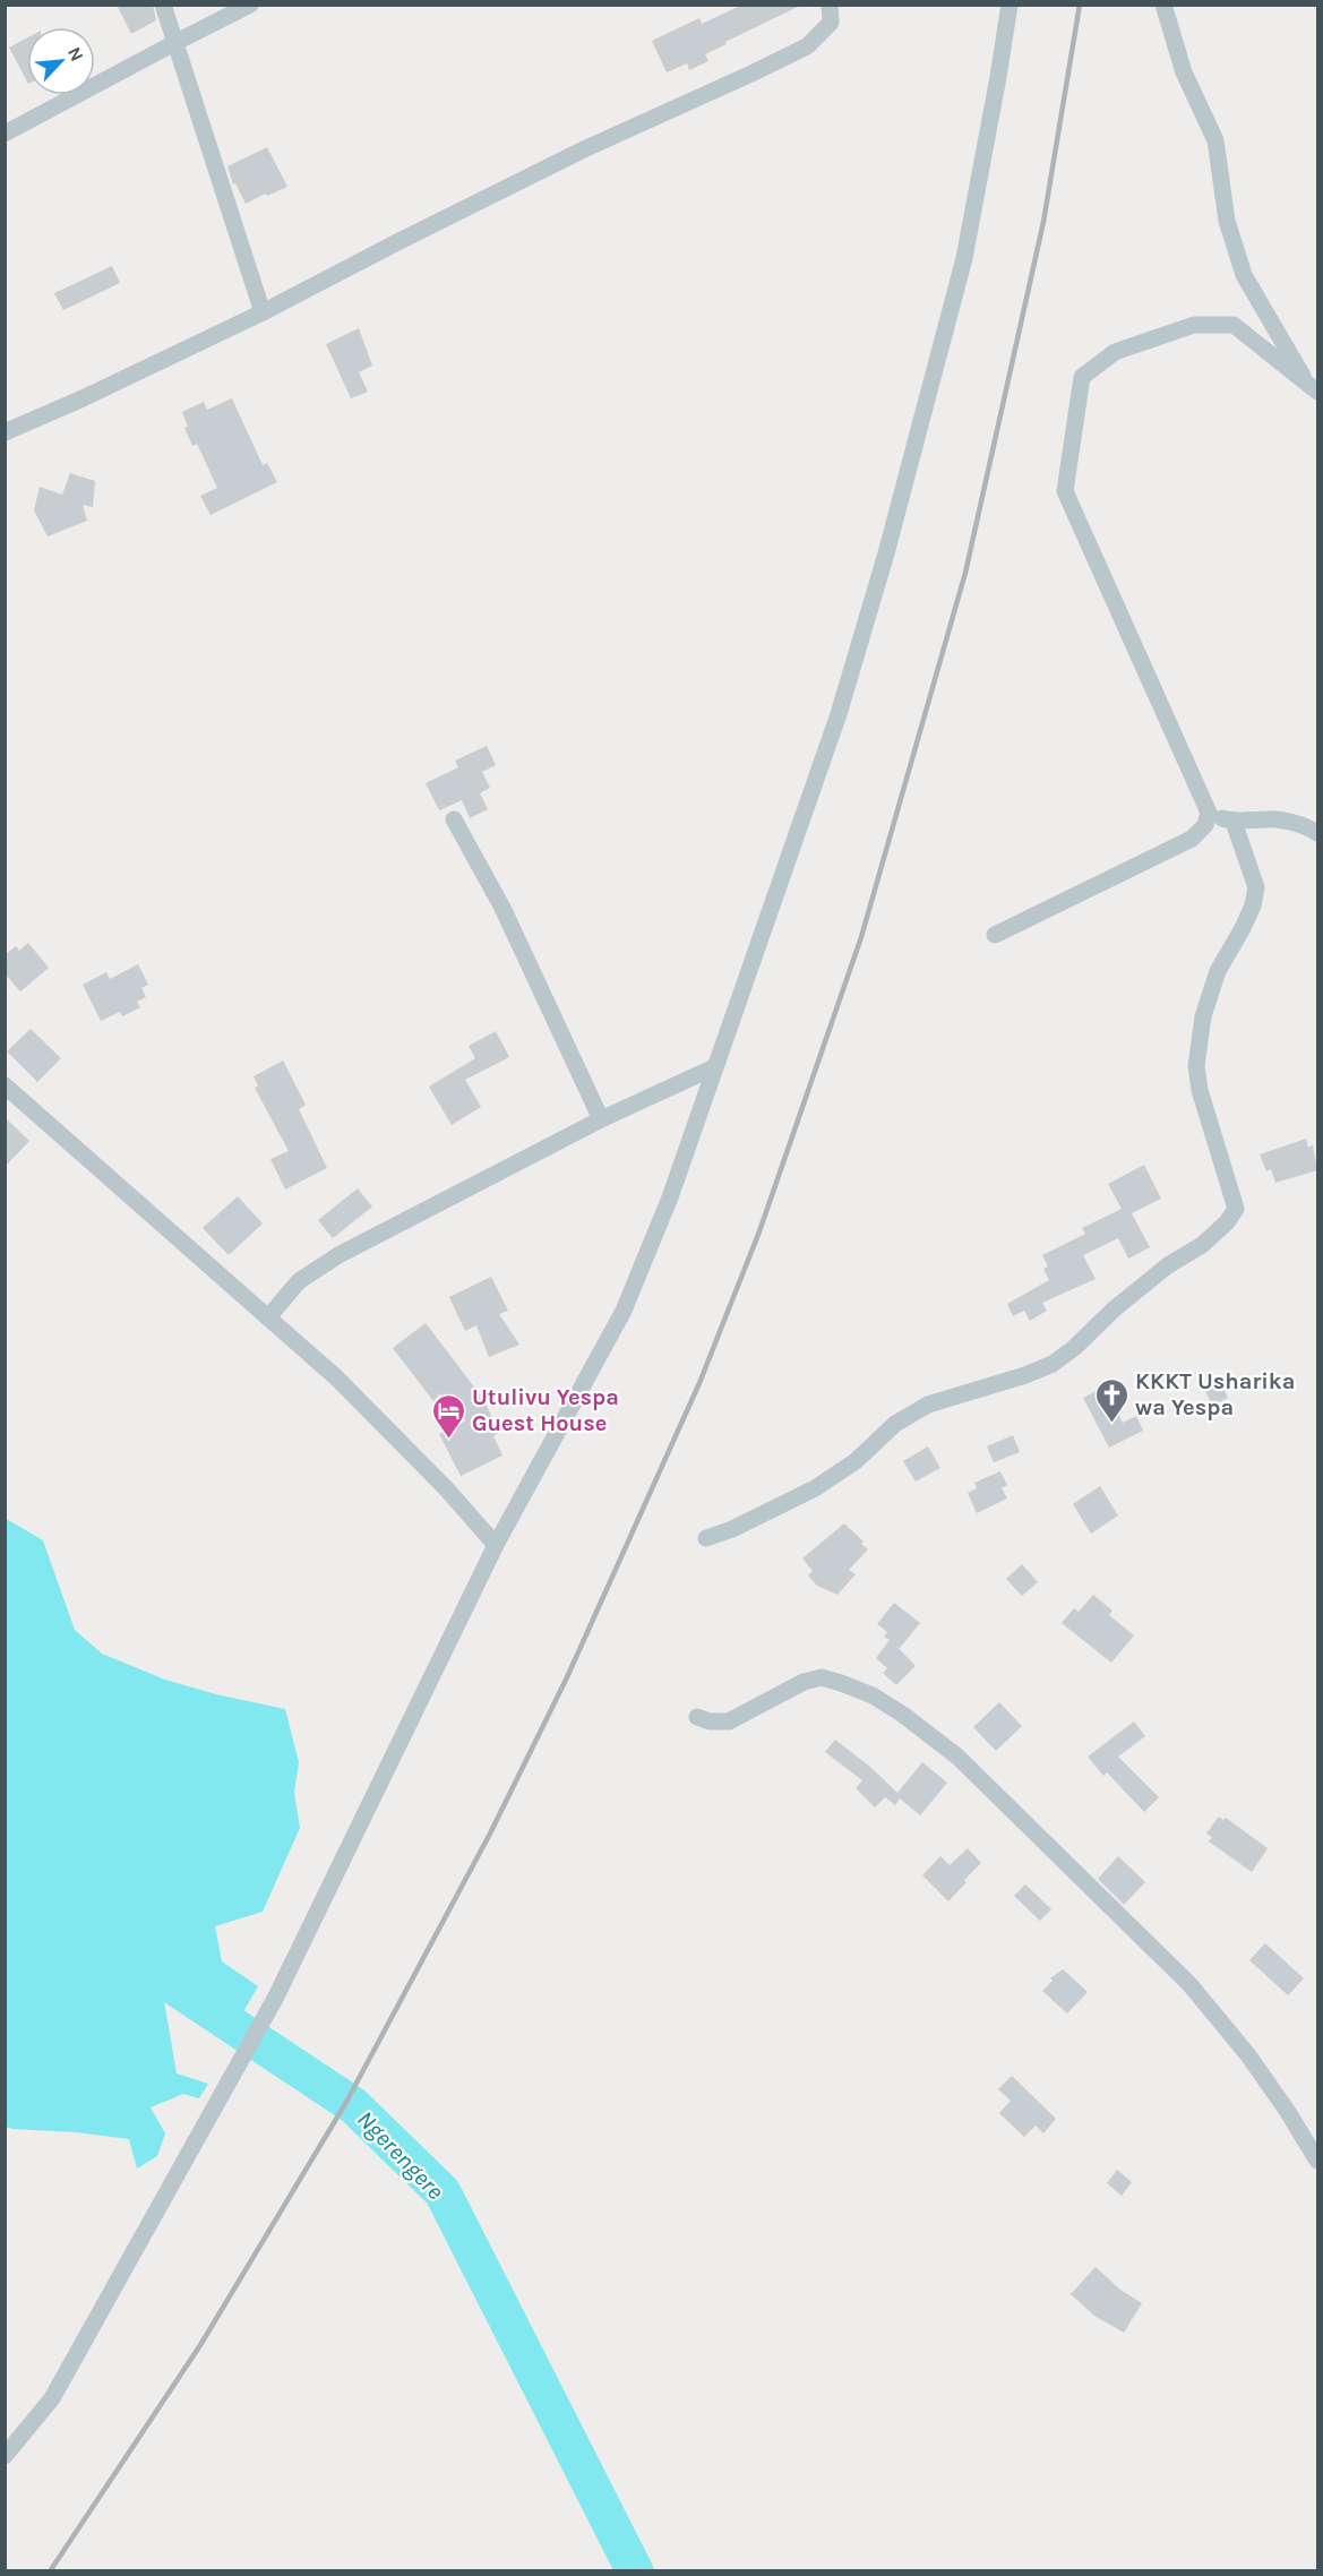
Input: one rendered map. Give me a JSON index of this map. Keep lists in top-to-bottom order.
{
  "water": ["Ngerengere"],
  "places": {
    "church": ["KKKT Usharika wa Yespa"],
    "hotel": ["Utulivu Yespa Guest House"]
  },
  "north": "top right"
}
